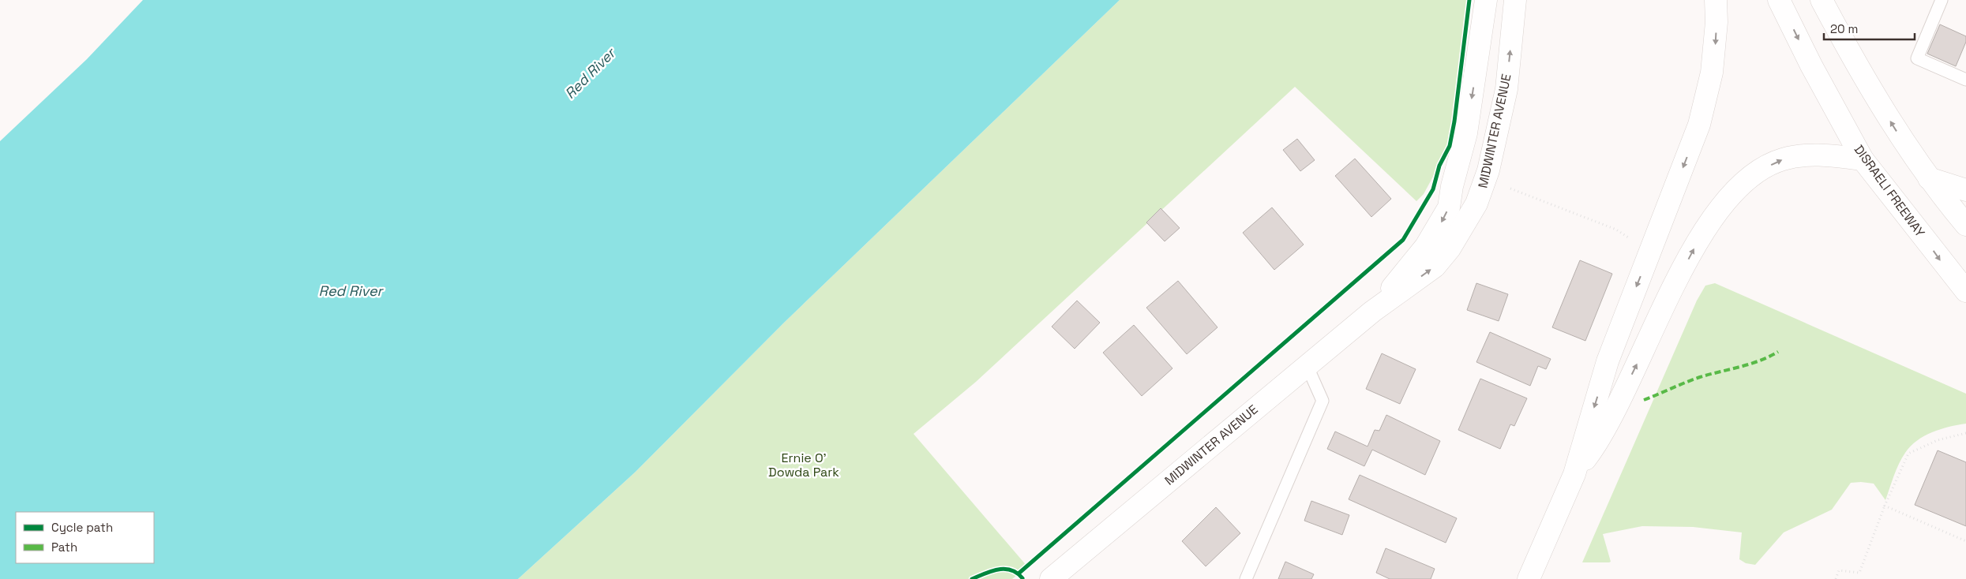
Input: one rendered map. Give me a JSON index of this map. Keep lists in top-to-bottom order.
{
  "streets": {
    "main road": ["MIDWINTER AVENUE", "DISRAELI FREEWAY"]
  },
  "water": ["Red River"],
  "parks": ["Ernie O' Dowda Park"],
  "legend": ["Cycle path", "Path"],
  "scale_bar": "20 m"
}
